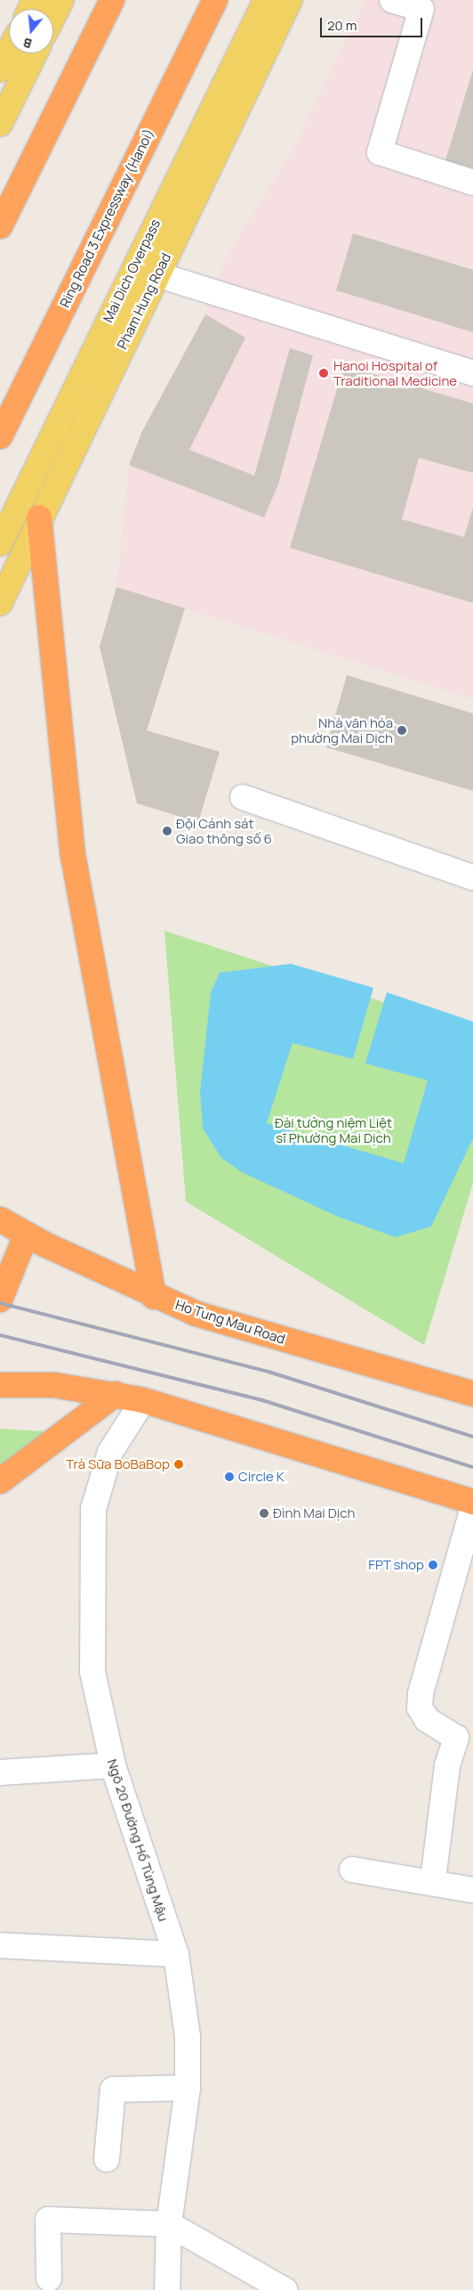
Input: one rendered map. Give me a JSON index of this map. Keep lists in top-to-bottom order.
{
  "streets": {
    "highway": ["Ring Road 3 Expressway (Hanoi)", "Ho Tung Mau Road"],
    "main road": ["Mai Dich Overpass", "Pham Hung Road"],
    "lane": ["Ngõ 20 Đường Hồ Tùng Mậu"]
  },
  "parks": ["Đài tưởng niệm Liệt sĩ Phường Mai Dịch"],
  "places": [
    "Hanoi Hospital of Traditional Medicine",
    "Nhà văn hóa phường Mai Dịch",
    "Đội Cảnh sát Giao thông số 6",
    "Trà Sữa BoBaBop",
    "Circle K",
    "Đình Mai Dịch",
    "FPT shop"
  ],
  "scale_bar": "20 m",
  "north": "bottom"
}
